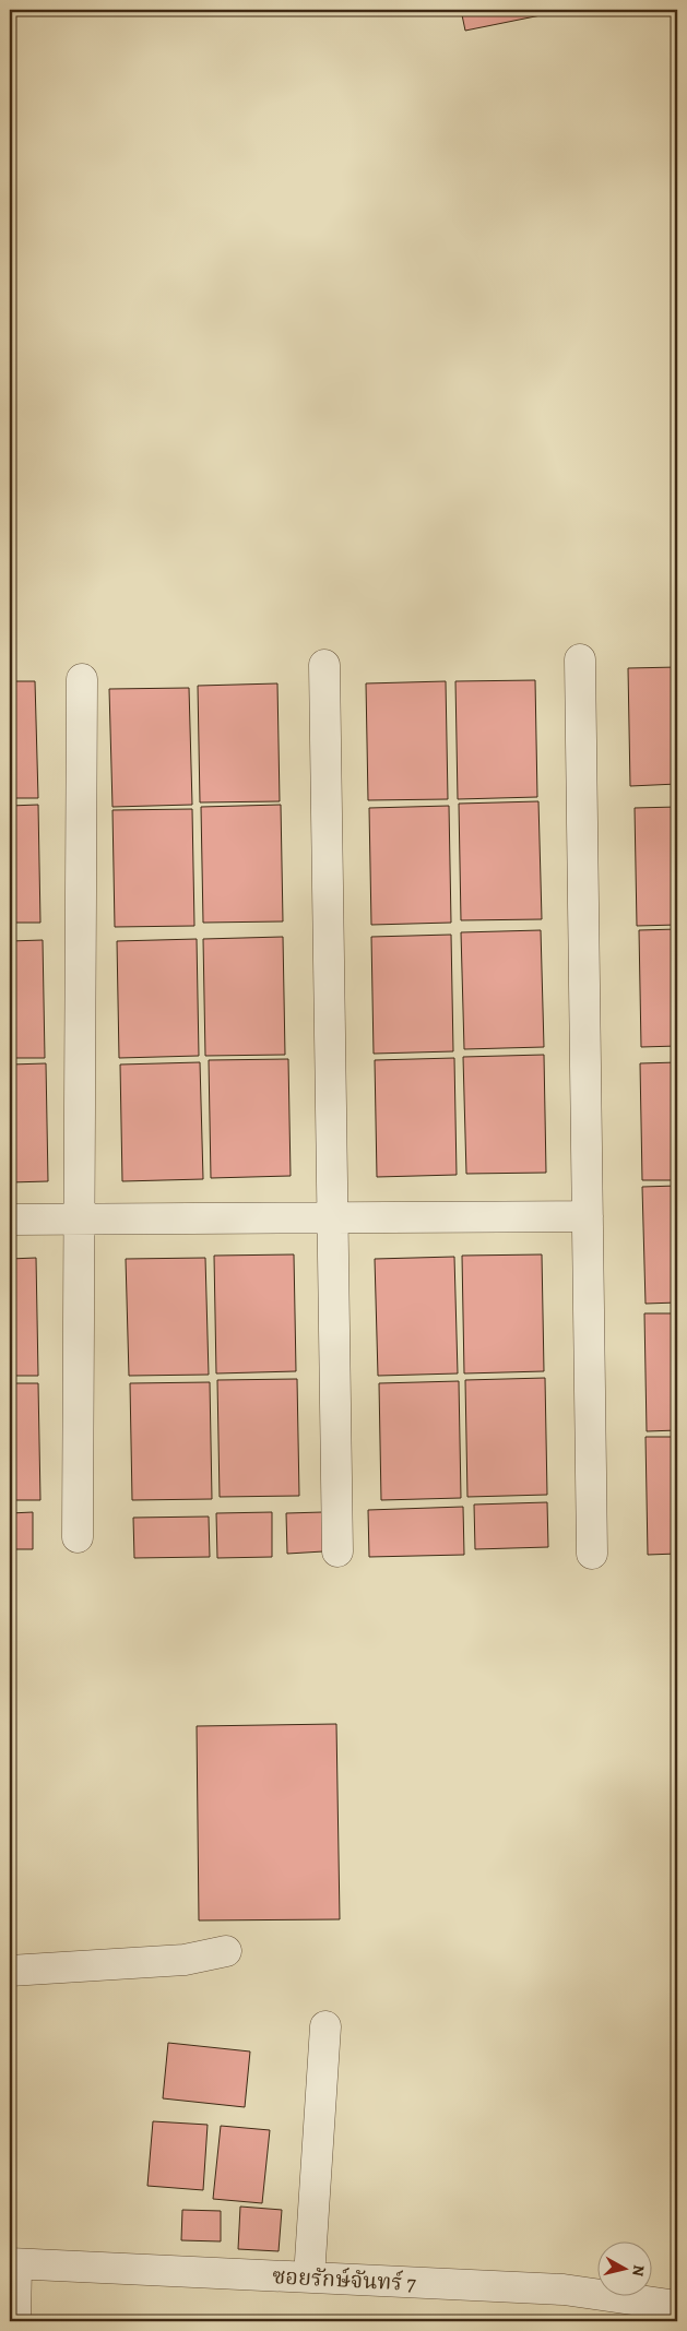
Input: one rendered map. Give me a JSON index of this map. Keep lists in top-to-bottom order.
{
  "streets": {
    "street": ["ซอยรักษ์จันทร์ 7"]
  },
  "north": "right"
}
